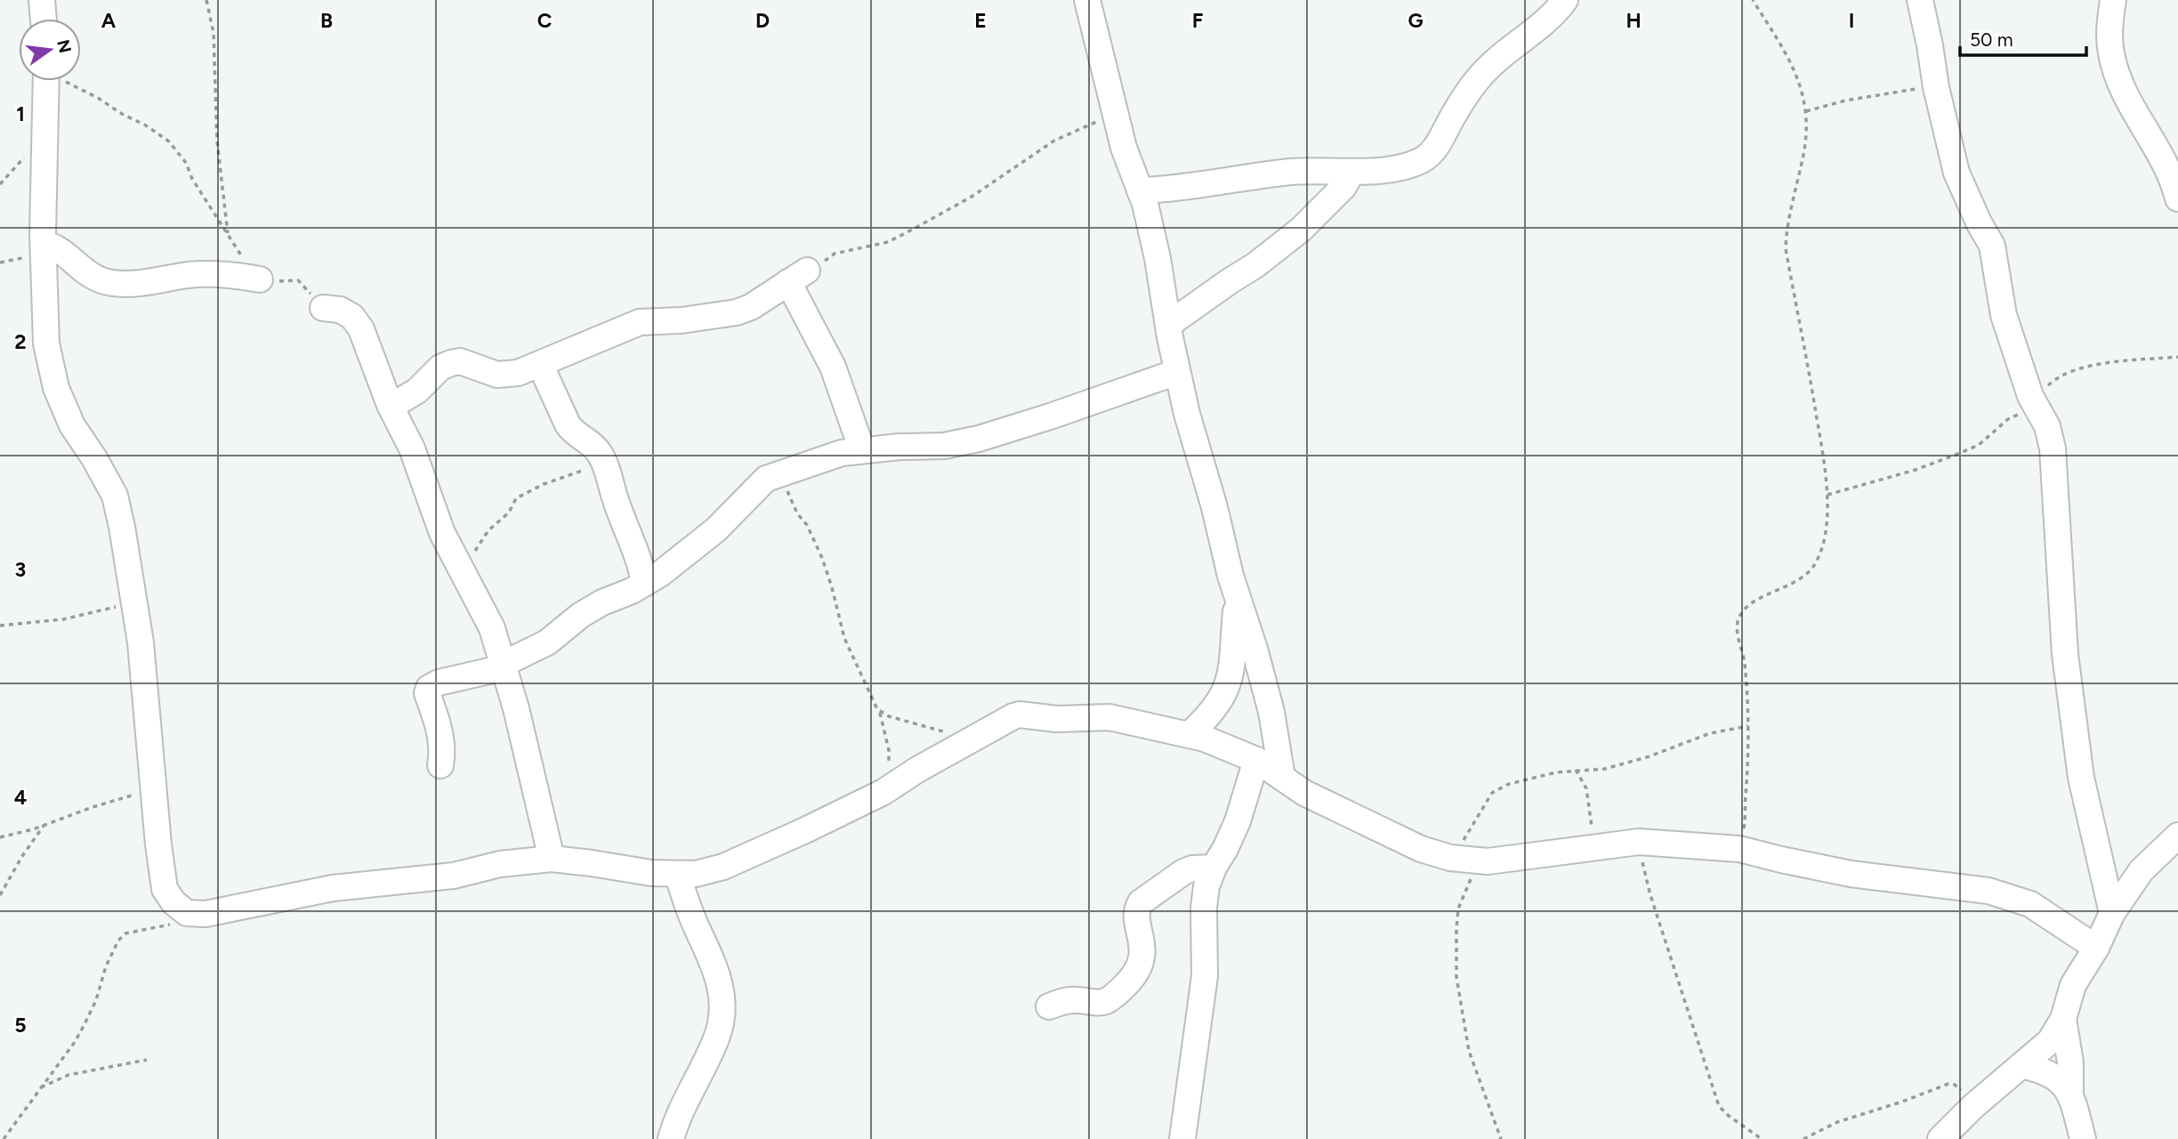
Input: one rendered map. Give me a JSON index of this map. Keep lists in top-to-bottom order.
{
  "scale_bar": "50 m",
  "north": "right",
  "grid": {
    "columns": [
      "A",
      "B",
      "C",
      "D",
      "E",
      "F",
      "G",
      "H",
      "I"
    ],
    "rows": [
      "1",
      "2",
      "3",
      "4",
      "5"
    ]
  }
}
